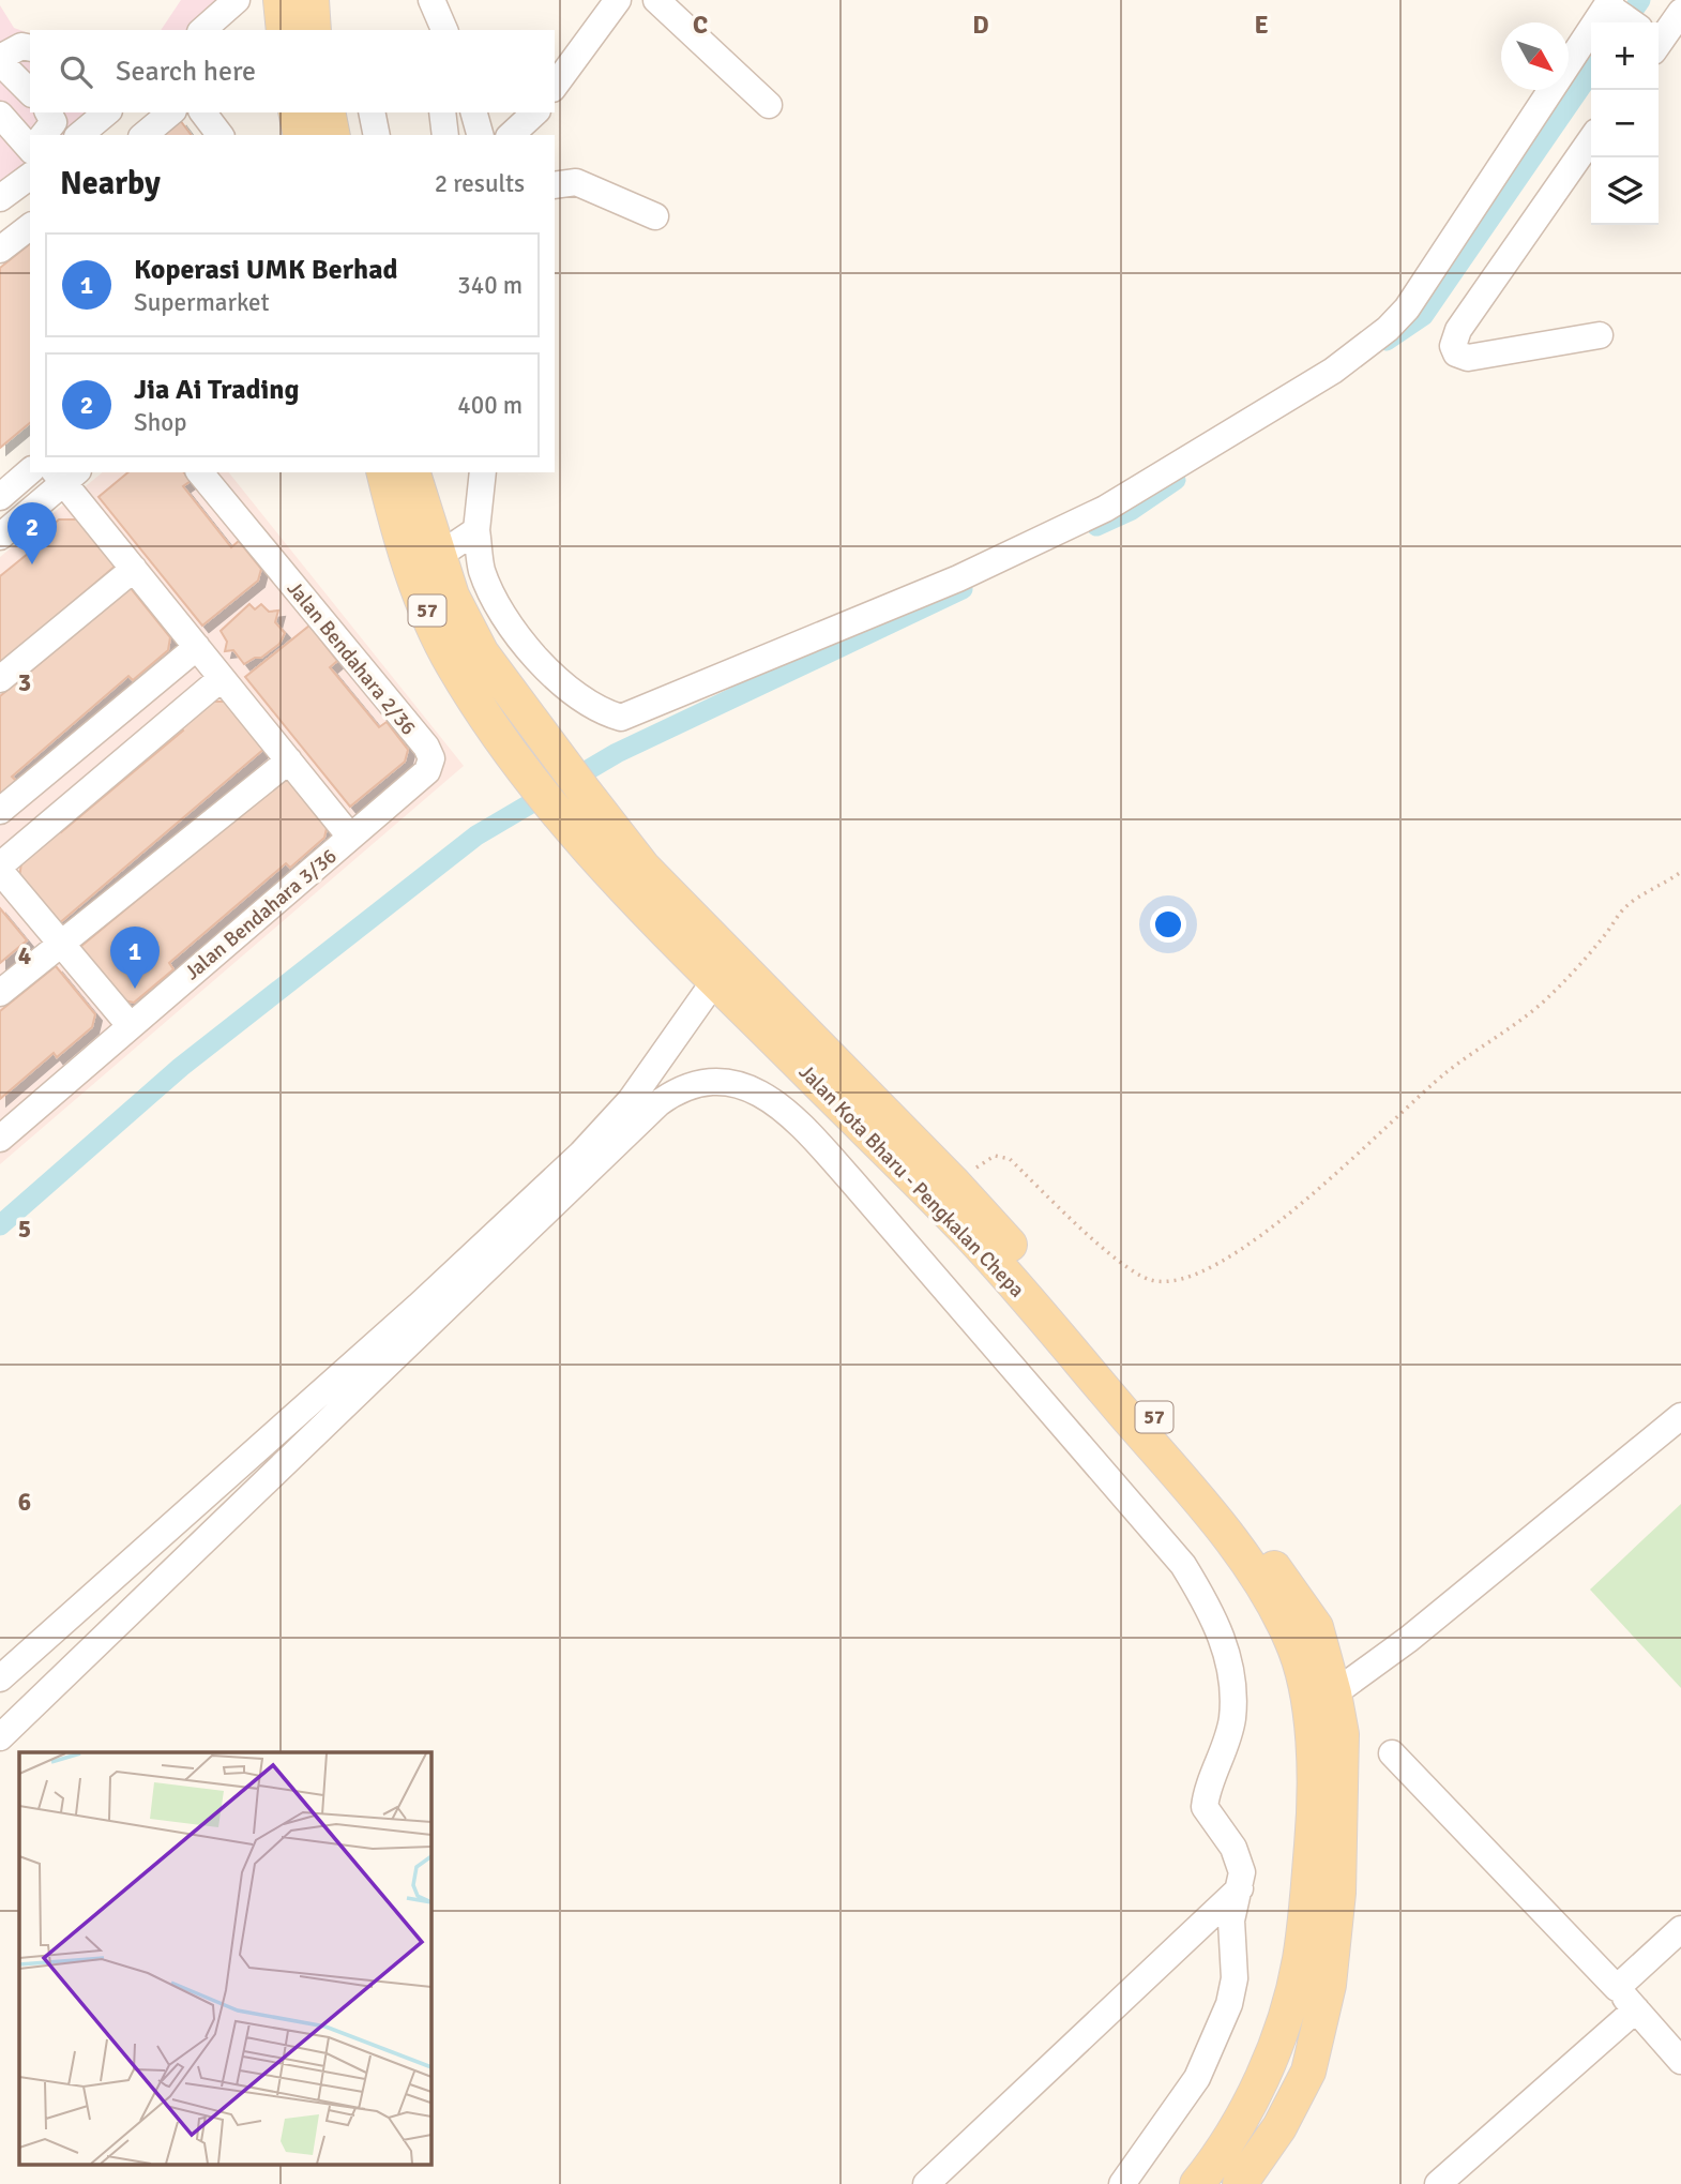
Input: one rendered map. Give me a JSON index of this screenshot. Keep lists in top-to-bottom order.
{
  "streets": {
    "main road": ["57", "Jalan Kota Bharu - Pengkalan Chepa"],
    "street": ["Jalan Bendahara 2/36", "Jalan Bendahara 3/36"]
  },
  "crossings": [
    ["Jalan Bendahara 2/36", "Jalan Bendahara 3/36"]
  ],
  "north": "bottom right",
  "page": {
    "map_buttons": ["+", "−"],
    "search": "Search here",
    "heading": ["Nearby", "2 results"],
    "list": [
      {
        "mark": "1",
        "name": "Koperasi UMK Berhad",
        "note": "Supermarket",
        "value": "340 m"
      },
      {
        "mark": "2",
        "name": "Jia Ai Trading",
        "note": "Shop",
        "value": "400 m"
      }
    ],
    "pins": ["2", "1"]
  },
  "grid": {
    "columns": ["C", "D", "E"],
    "rows": [
      "3",
      "4",
      "5",
      "6"
    ]
  }
}
